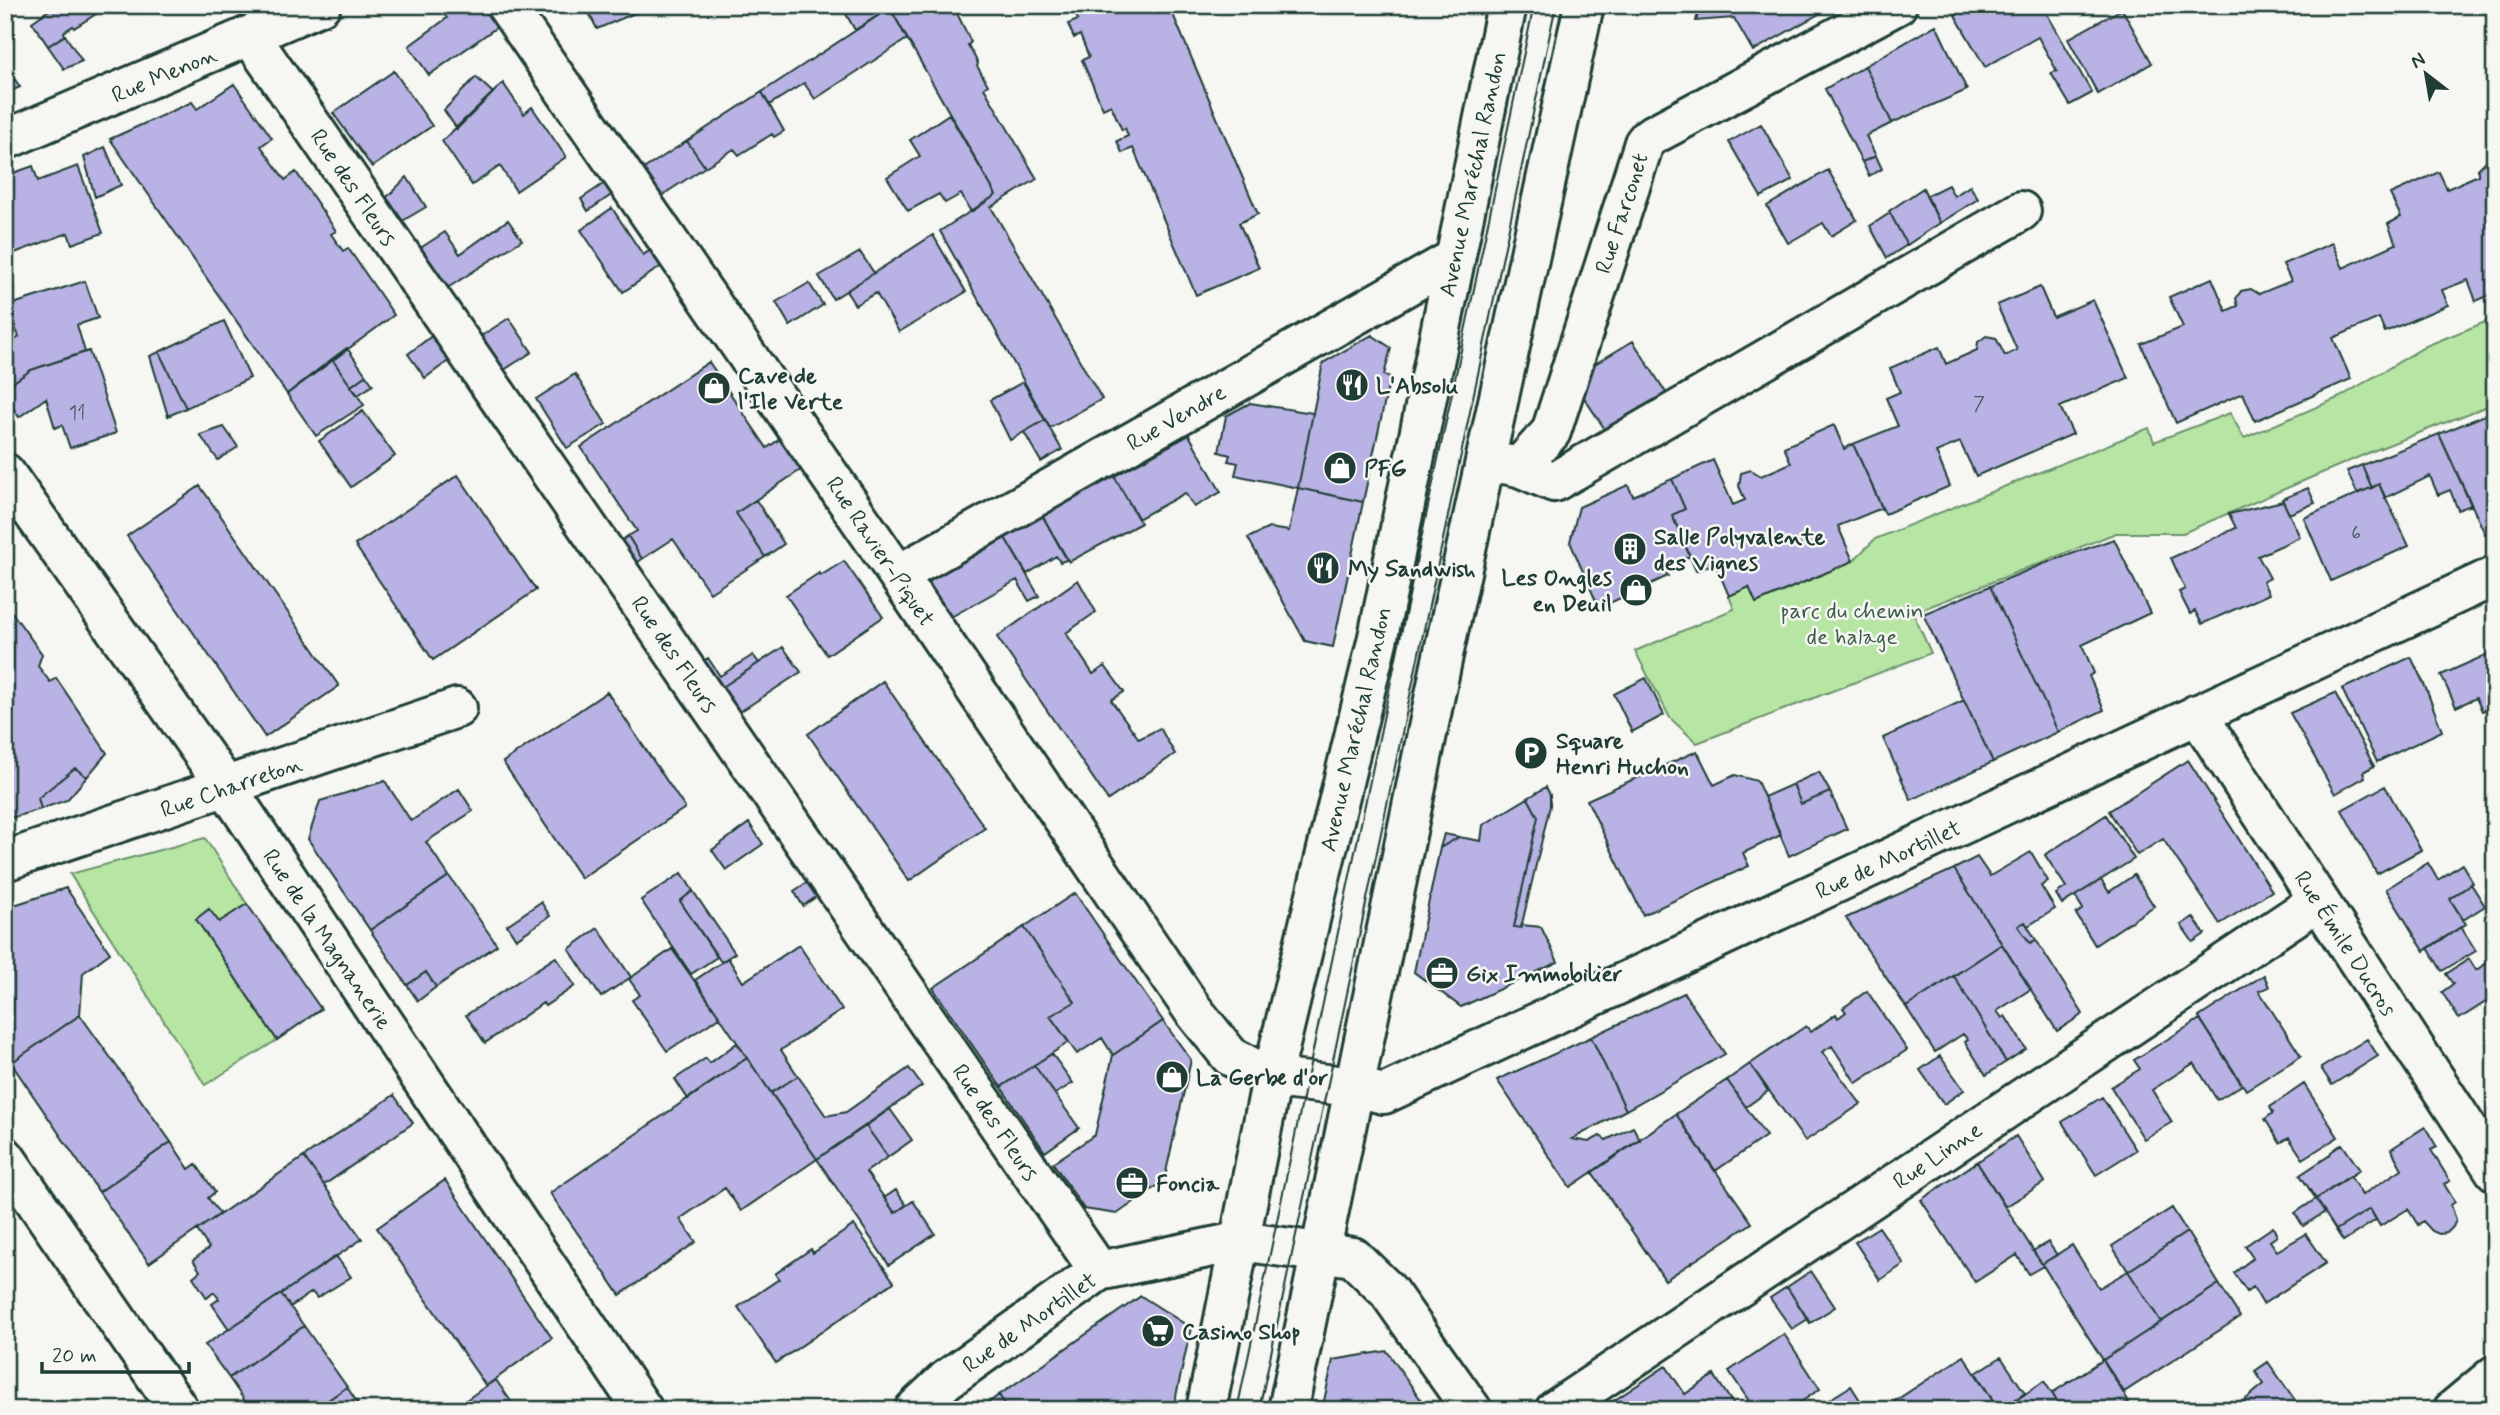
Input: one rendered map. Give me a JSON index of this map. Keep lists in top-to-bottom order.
{
  "streets": {
    "street": [
      "Rue Menon",
      "Avenue Maréchal Randon",
      "Rue des Fleurs",
      "Rue Farconet",
      "Rue Vendre",
      "Rue Ravier-Piquet",
      "Rue Charreton",
      "Rue de Mortillet",
      "Rue de la Magnanerie",
      "Rue Émile Ducros",
      "Rue Linne"
    ]
  },
  "crossings": [
    ["Rue Menon", "Rue des Fleurs"],
    ["Avenue Maréchal Randon", "Rue Vendre"],
    ["Avenue Maréchal Randon", "Rue Ravier-Piquet"],
    ["Avenue Maréchal Randon", "Rue de Mortillet"],
    ["Rue des Fleurs", "Rue de Mortillet"],
    ["Rue Vendre", "Rue Ravier-Piquet"],
    ["Rue Ravier-Piquet", "Rue de Mortillet"],
    ["Rue Charreton", "Rue de la Magnanerie"],
    ["Rue de Mortillet", "Rue Émile Ducros"],
    ["Rue Émile Ducros", "Rue Linne"]
  ],
  "parks": ["parc du chemin de halage"],
  "places": {
    "restaurant": ["L'Absolu", "My Sandwish"],
    "shop": [
      "Cave de l'Ile Verte",
      "PFG",
      "Les Ongles en Deuil",
      "La Gerbe d'or"
    ],
    "building": ["Salle Polyvalente des Vignes"],
    "parking": ["Square Henri Huchon"],
    "office": ["Gix Immobilier", "Foncia"],
    "supermarket": ["Casino Shop"]
  },
  "house_numbers": ["7", "11", "6"],
  "scale_bar": "20 m",
  "north": "top left"
}
